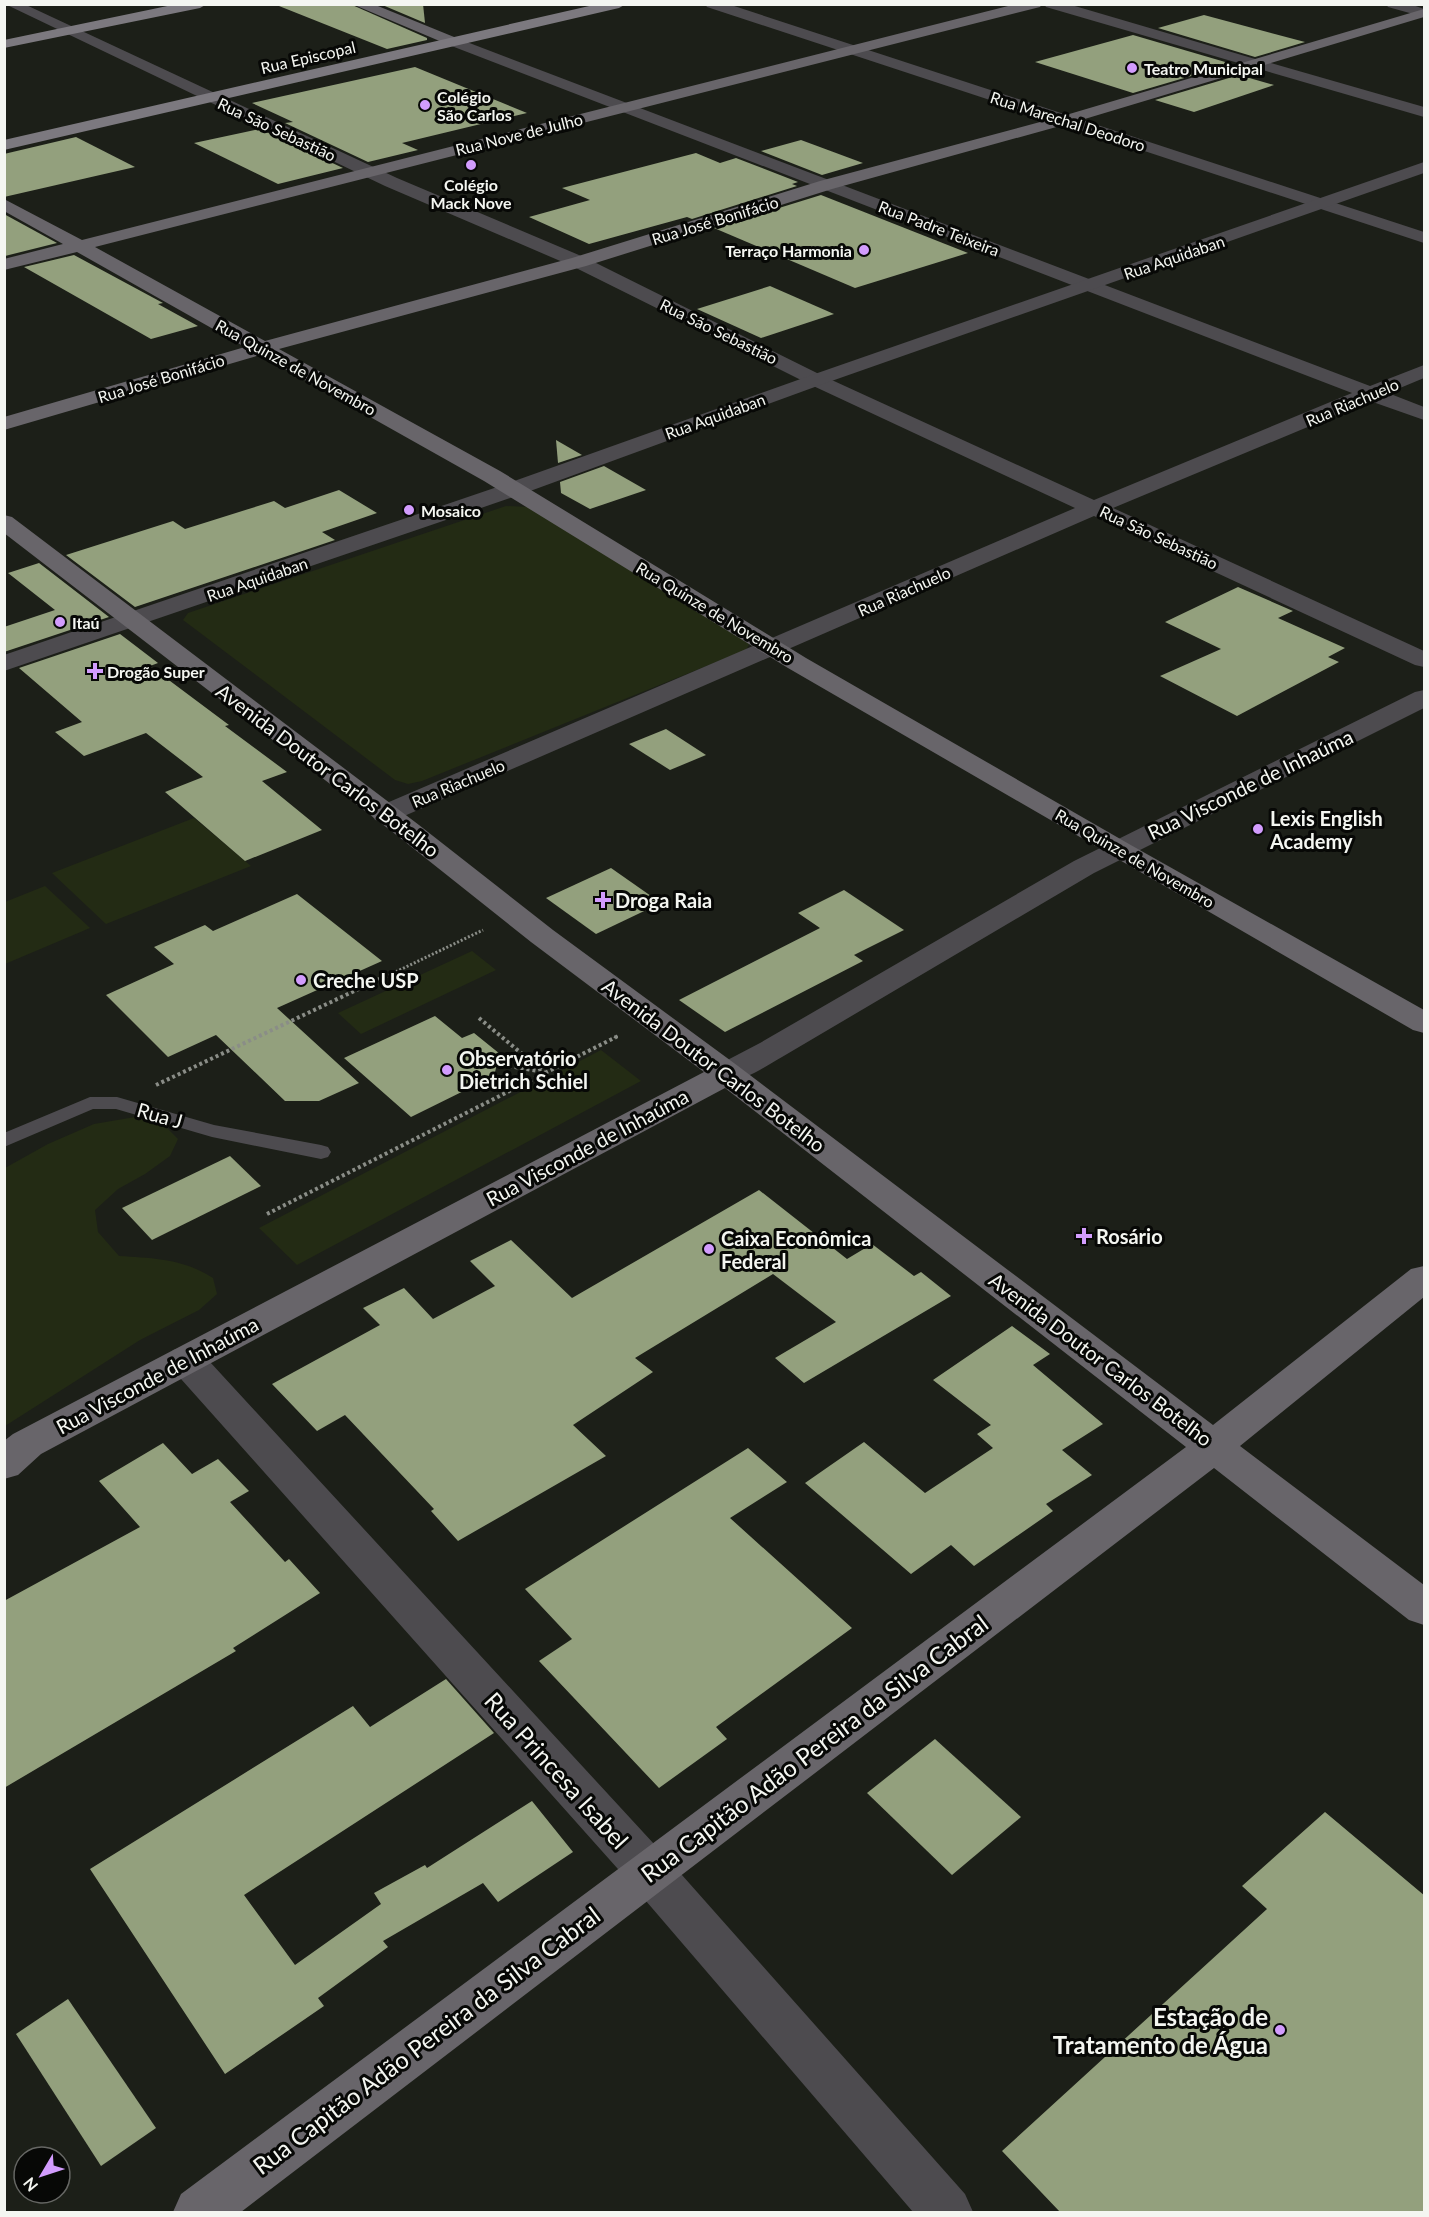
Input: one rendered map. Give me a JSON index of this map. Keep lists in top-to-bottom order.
{
  "streets": {
    "main road": [
      "Rua Episcopal",
      "Rua Nove de Julho",
      "Rua José Bonifácio",
      "Rua Quinze de Novembro",
      "Avenida Doutor Carlos Botelho",
      "Rua Visconde de Inhaúma",
      "Rua Capitão Adão Pereira da Silva Cabral"
    ],
    "street": [
      "Rua Marechal Deodoro",
      "Rua São Sebastião",
      "Rua Padre Teixeira",
      "Rua Aquidaban",
      "Rua Riachuelo",
      "Rua Princesa Isabel"
    ],
    "lane": ["Rua J"]
  },
  "crossings": [
    ["Rua Episcopal", "Rua São Sebastião"],
    ["Rua Episcopal", "Rua Padre Teixeira"],
    ["Rua Marechal Deodoro", "Rua Nove de Julho"],
    ["Rua Marechal Deodoro", "Rua José Bonifácio"],
    ["Rua Marechal Deodoro", "Rua Aquidaban"],
    ["Rua São Sebastião", "Rua Nove de Julho"],
    ["Rua São Sebastião", "Rua José Bonifácio"],
    ["Rua São Sebastião", "Rua Aquidaban"],
    ["Rua São Sebastião", "Rua Riachuelo"],
    ["Rua Nove de Julho", "Rua Padre Teixeira"],
    ["Rua Nove de Julho", "Rua Quinze de Novembro"],
    ["Rua José Bonifácio", "Rua Padre Teixeira"],
    ["Rua José Bonifácio", "Rua Quinze de Novembro"],
    ["Rua Padre Teixeira", "Rua Aquidaban"],
    ["Rua Padre Teixeira", "Rua Riachuelo"],
    ["Rua Aquidaban", "Rua Quinze de Novembro"],
    ["Rua Aquidaban", "Avenida Doutor Carlos Botelho"],
    ["Rua Quinze de Novembro", "Rua Riachuelo"],
    ["Rua Quinze de Novembro", "Rua Visconde de Inhaúma"],
    ["Rua Riachuelo", "Avenida Doutor Carlos Botelho"],
    ["Avenida Doutor Carlos Botelho", "Rua Visconde de Inhaúma"],
    ["Avenida Doutor Carlos Botelho", "Rua Capitão Adão Pereira da Silva Cabral"],
    ["Rua Visconde de Inhaúma", "Rua Princesa Isabel"],
    ["Rua Capitão Adão Pereira da Silva Cabral", "Rua Princesa Isabel"]
  ],
  "places": {
    "other": [
      "Teatro Municipal",
      "Colégio São Carlos",
      "Colégio Mack Nove",
      "Terraço Harmonia",
      "Mosaico",
      "Itaú",
      "Lexis English Academy",
      "Creche USP",
      "Observatório Dietrich Schiel",
      "Caixa Econômica Federal",
      "Estação de Tratamento de Água"
    ],
    "health": ["Drogão Super", "Droga Raia", "Rosário"]
  },
  "north": "bottom left"
}
